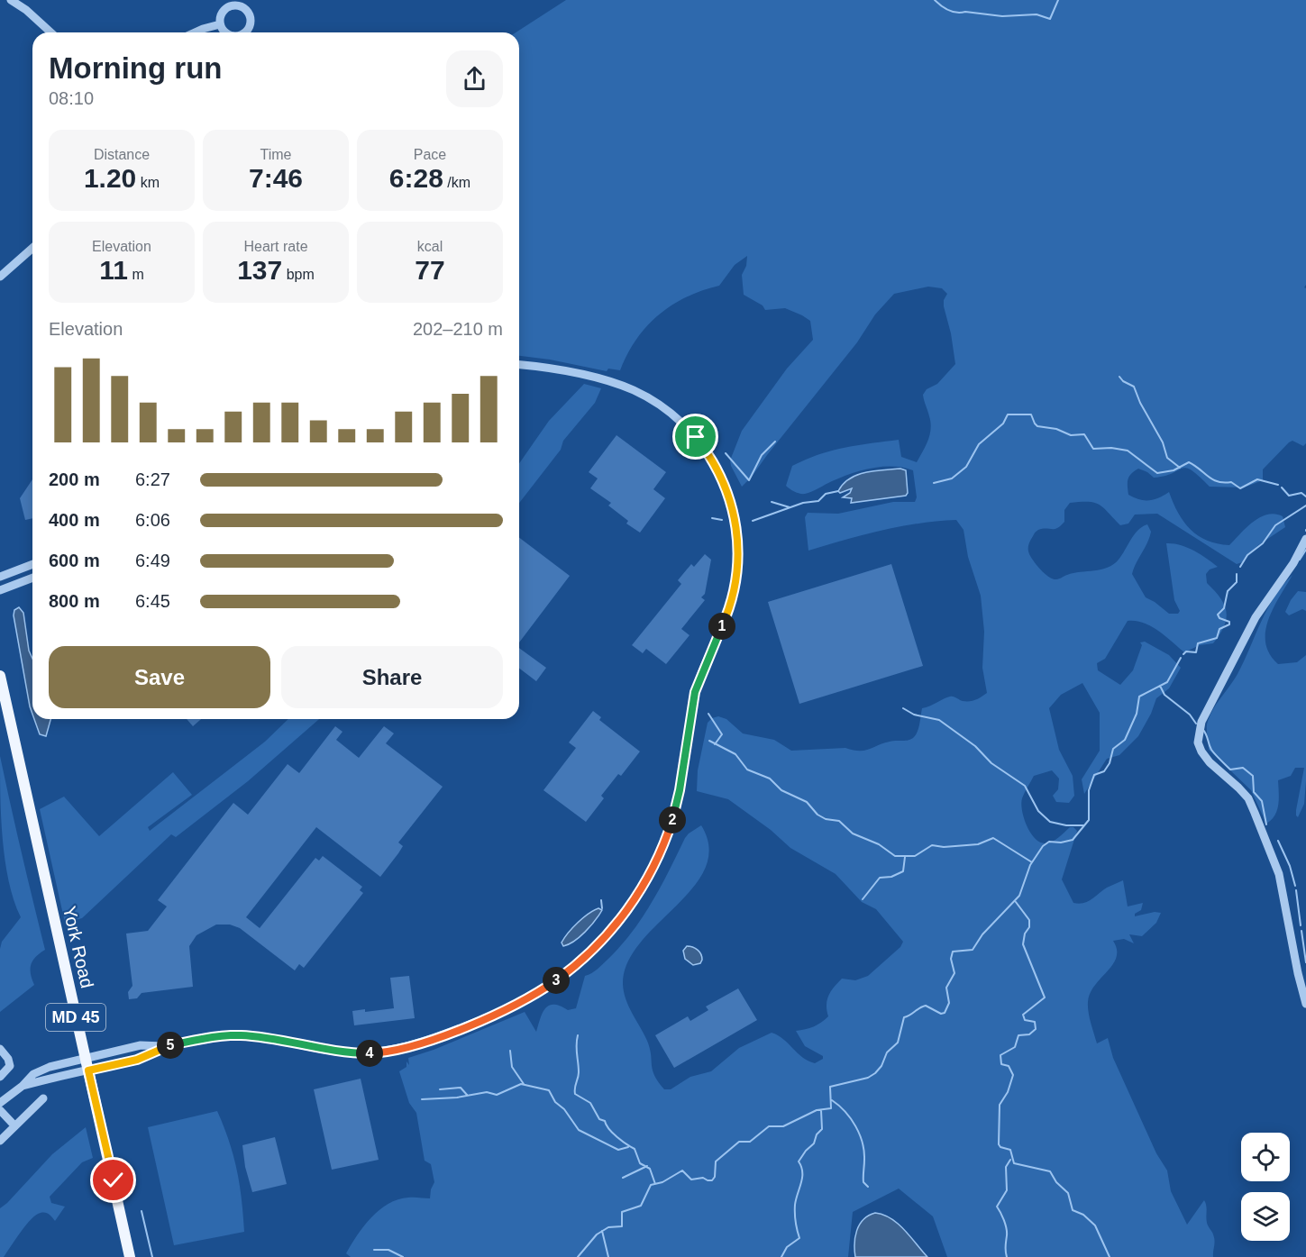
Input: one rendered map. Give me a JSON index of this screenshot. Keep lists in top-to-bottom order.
{
  "streets": {
    "main road": ["York Road", "MD 45"]
  },
  "page": {
    "heading": ["Morning run", "08:10"],
    "stats": [
      ["Distance", "1.20 km"],
      ["Time", "7:46"],
      ["Pace", "6:28 /km"],
      ["Elevation", "11 m"],
      ["Heart rate", "137 bpm"],
      ["kcal", "77"]
    ],
    "chart": ["Elevation", "202–210 m"],
    "list": [
      {
        "name": "200 m",
        "note": "6:27"
      },
      {
        "name": "400 m",
        "note": "6:06"
      },
      {
        "name": "600 m",
        "note": "6:49"
      },
      {
        "name": "800 m",
        "note": "6:45"
      }
    ],
    "pins": [
      "1",
      "2",
      "3",
      "5",
      "4"
    ],
    "buttons": ["Save", "Share"]
  }
}
